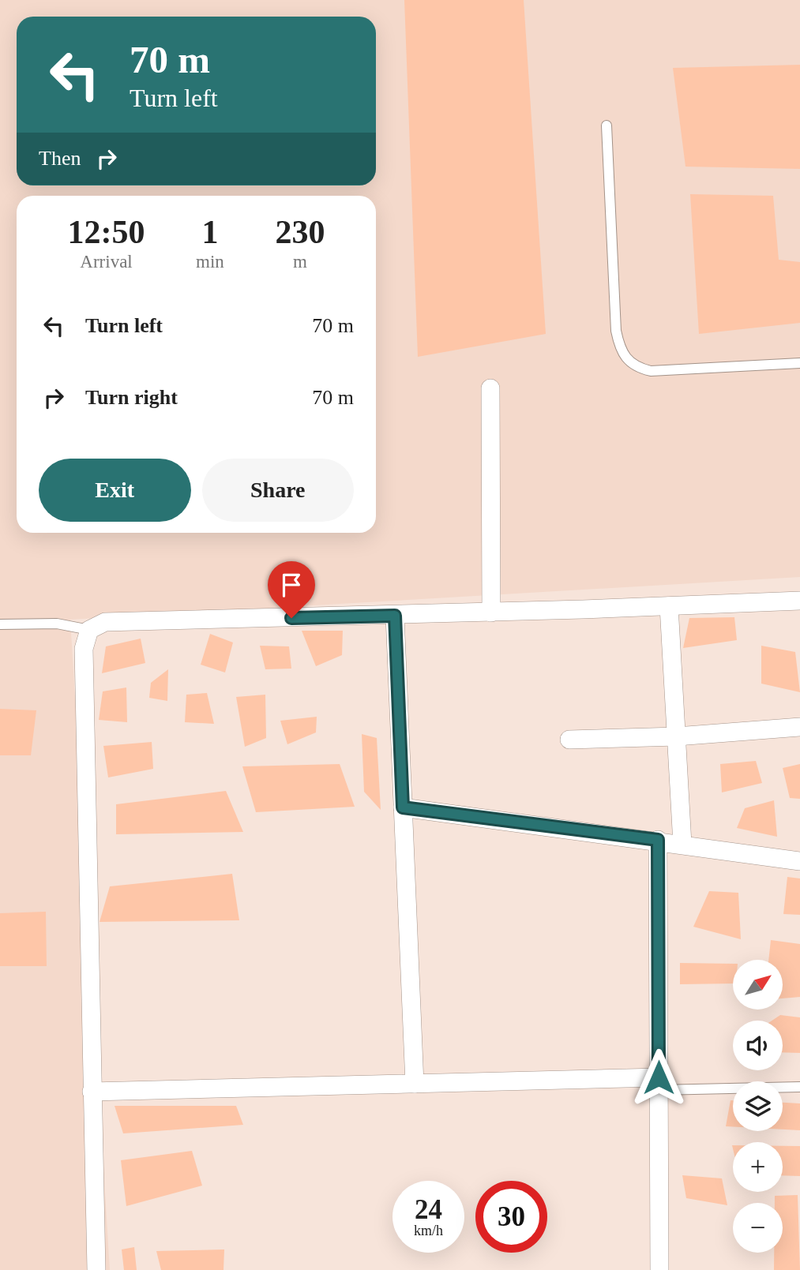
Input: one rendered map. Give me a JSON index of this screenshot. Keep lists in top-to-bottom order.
{
  "north": "top right",
  "page": {
    "turn": ["70 m", "Turn left"],
    "then": "Then",
    "eta": [
      "12:50",
      "Arrival",
      "1",
      "min",
      "230",
      "m"
    ],
    "list": [
      {
        "name": "Turn left",
        "value": "70 m"
      },
      {
        "name": "Turn right",
        "value": "70 m"
      }
    ],
    "buttons": ["Exit", "Share"],
    "map_buttons": ["+", "−"],
    "speed": "24 km/h",
    "limit": "30"
  }
}
